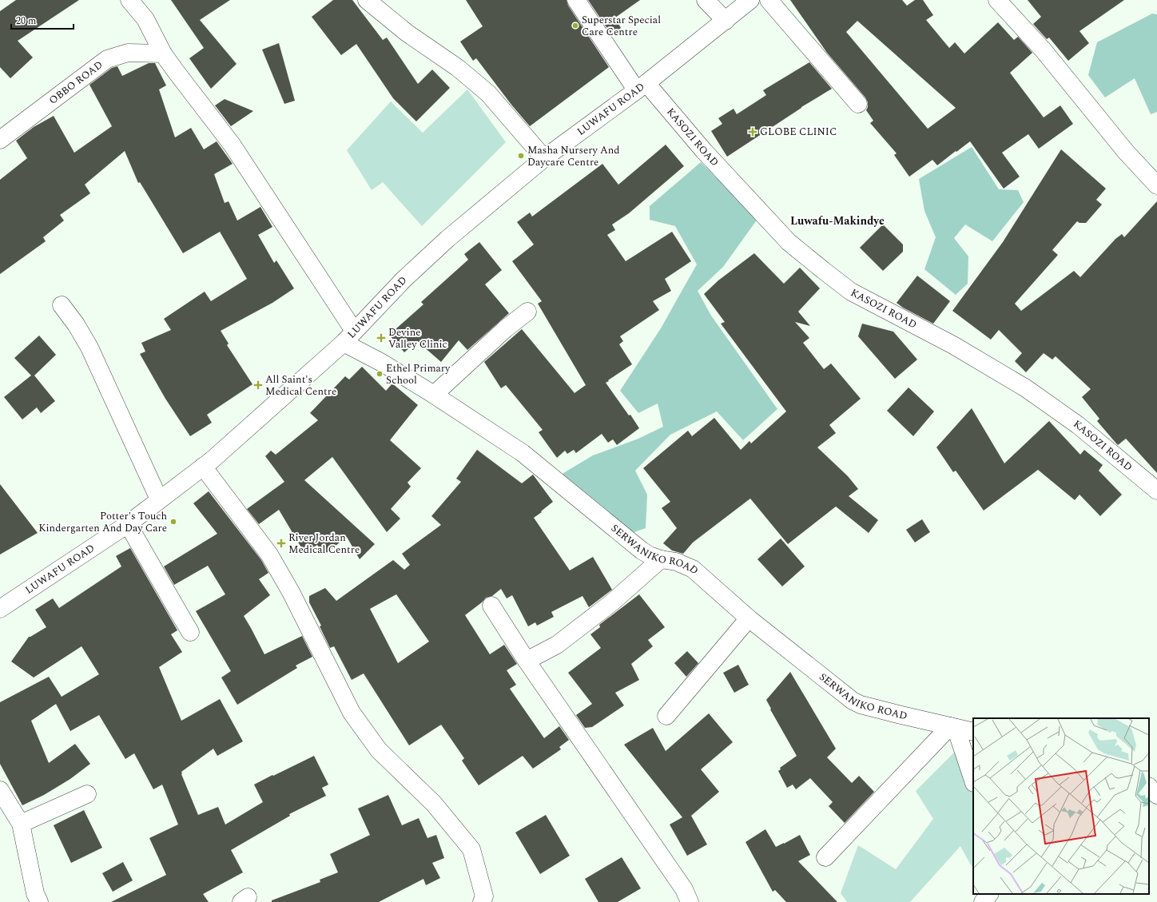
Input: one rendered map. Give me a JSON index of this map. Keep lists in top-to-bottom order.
{
  "streets": {
    "street": [
      "OBBO ROAD",
      "LUWAFU ROAD",
      "KASOZI ROAD",
      "SERWANIKO ROAD"
    ]
  },
  "crossings": [
    ["LUWAFU ROAD", "KASOZI ROAD"],
    ["LUWAFU ROAD", "SERWANIKO ROAD"]
  ],
  "districts": ["Luwafu-Makindye"],
  "places": {
    "other": [
      "Superstar Special Care Centre",
      "Masha Nursery And Daycare Centre",
      "Ethel Primary School",
      "Potter's Touch Kindergarten And Day Care"
    ],
    "health": [
      "GLOBE CLINIC",
      "Devine Valley Clinic",
      "All Saint's Medical Centre",
      "River Jordan Medical Centre"
    ]
  },
  "scale_bar": "20 m"
}
